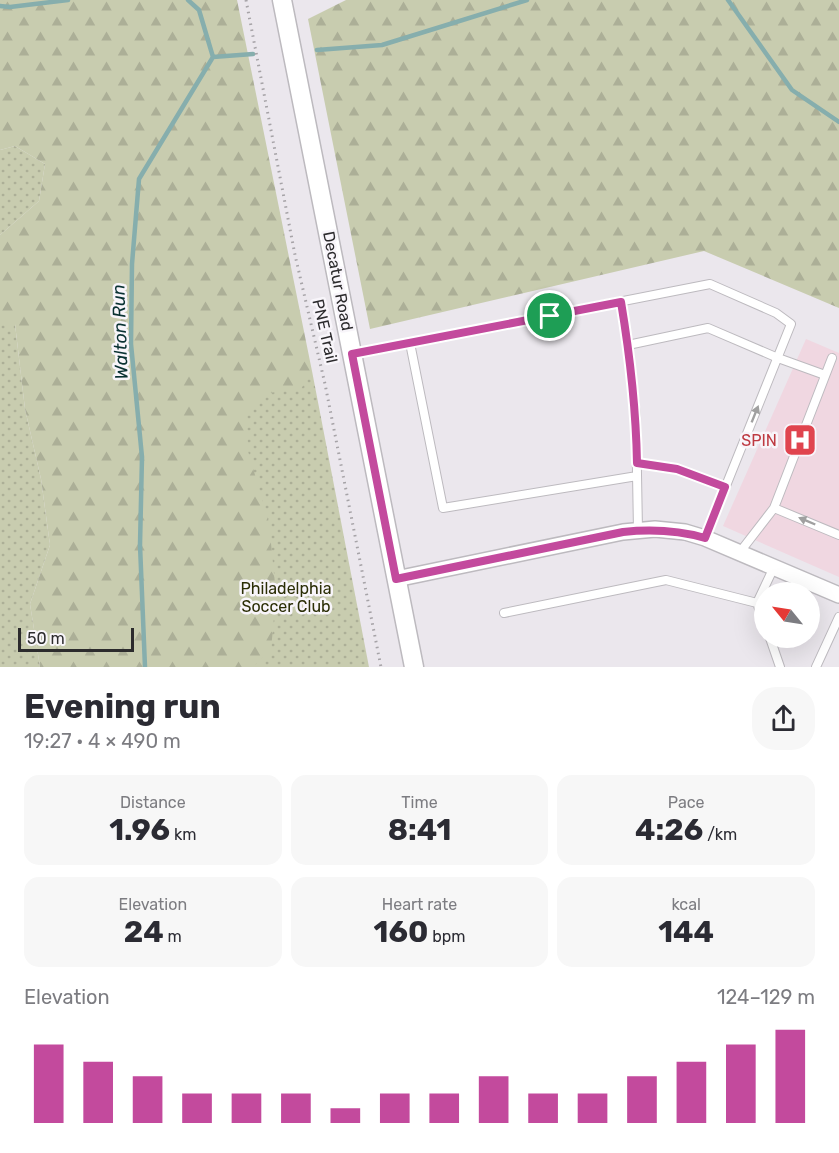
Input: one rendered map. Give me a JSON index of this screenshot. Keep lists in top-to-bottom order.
{
  "streets": {
    "street": ["Decatur Road"],
    "path": ["PNE Trail"]
  },
  "water": ["Walton Run"],
  "parks": ["Philadelphia Soccer Club"],
  "places": {
    "hospital": ["SPIN"]
  },
  "scale_bar": "50 m",
  "north": "top left",
  "page": {
    "scale": "50 m",
    "heading": ["Evening run", "19:27 · 4 × 490 m"],
    "stats": [
      ["Distance", "1.96 km"],
      ["Time", "8:41"],
      ["Pace", "4:26 /km"],
      ["Elevation", "24 m"],
      ["Heart rate", "160 bpm"],
      ["kcal", "144"]
    ],
    "chart": ["Elevation", "124–129 m"]
  }
}
